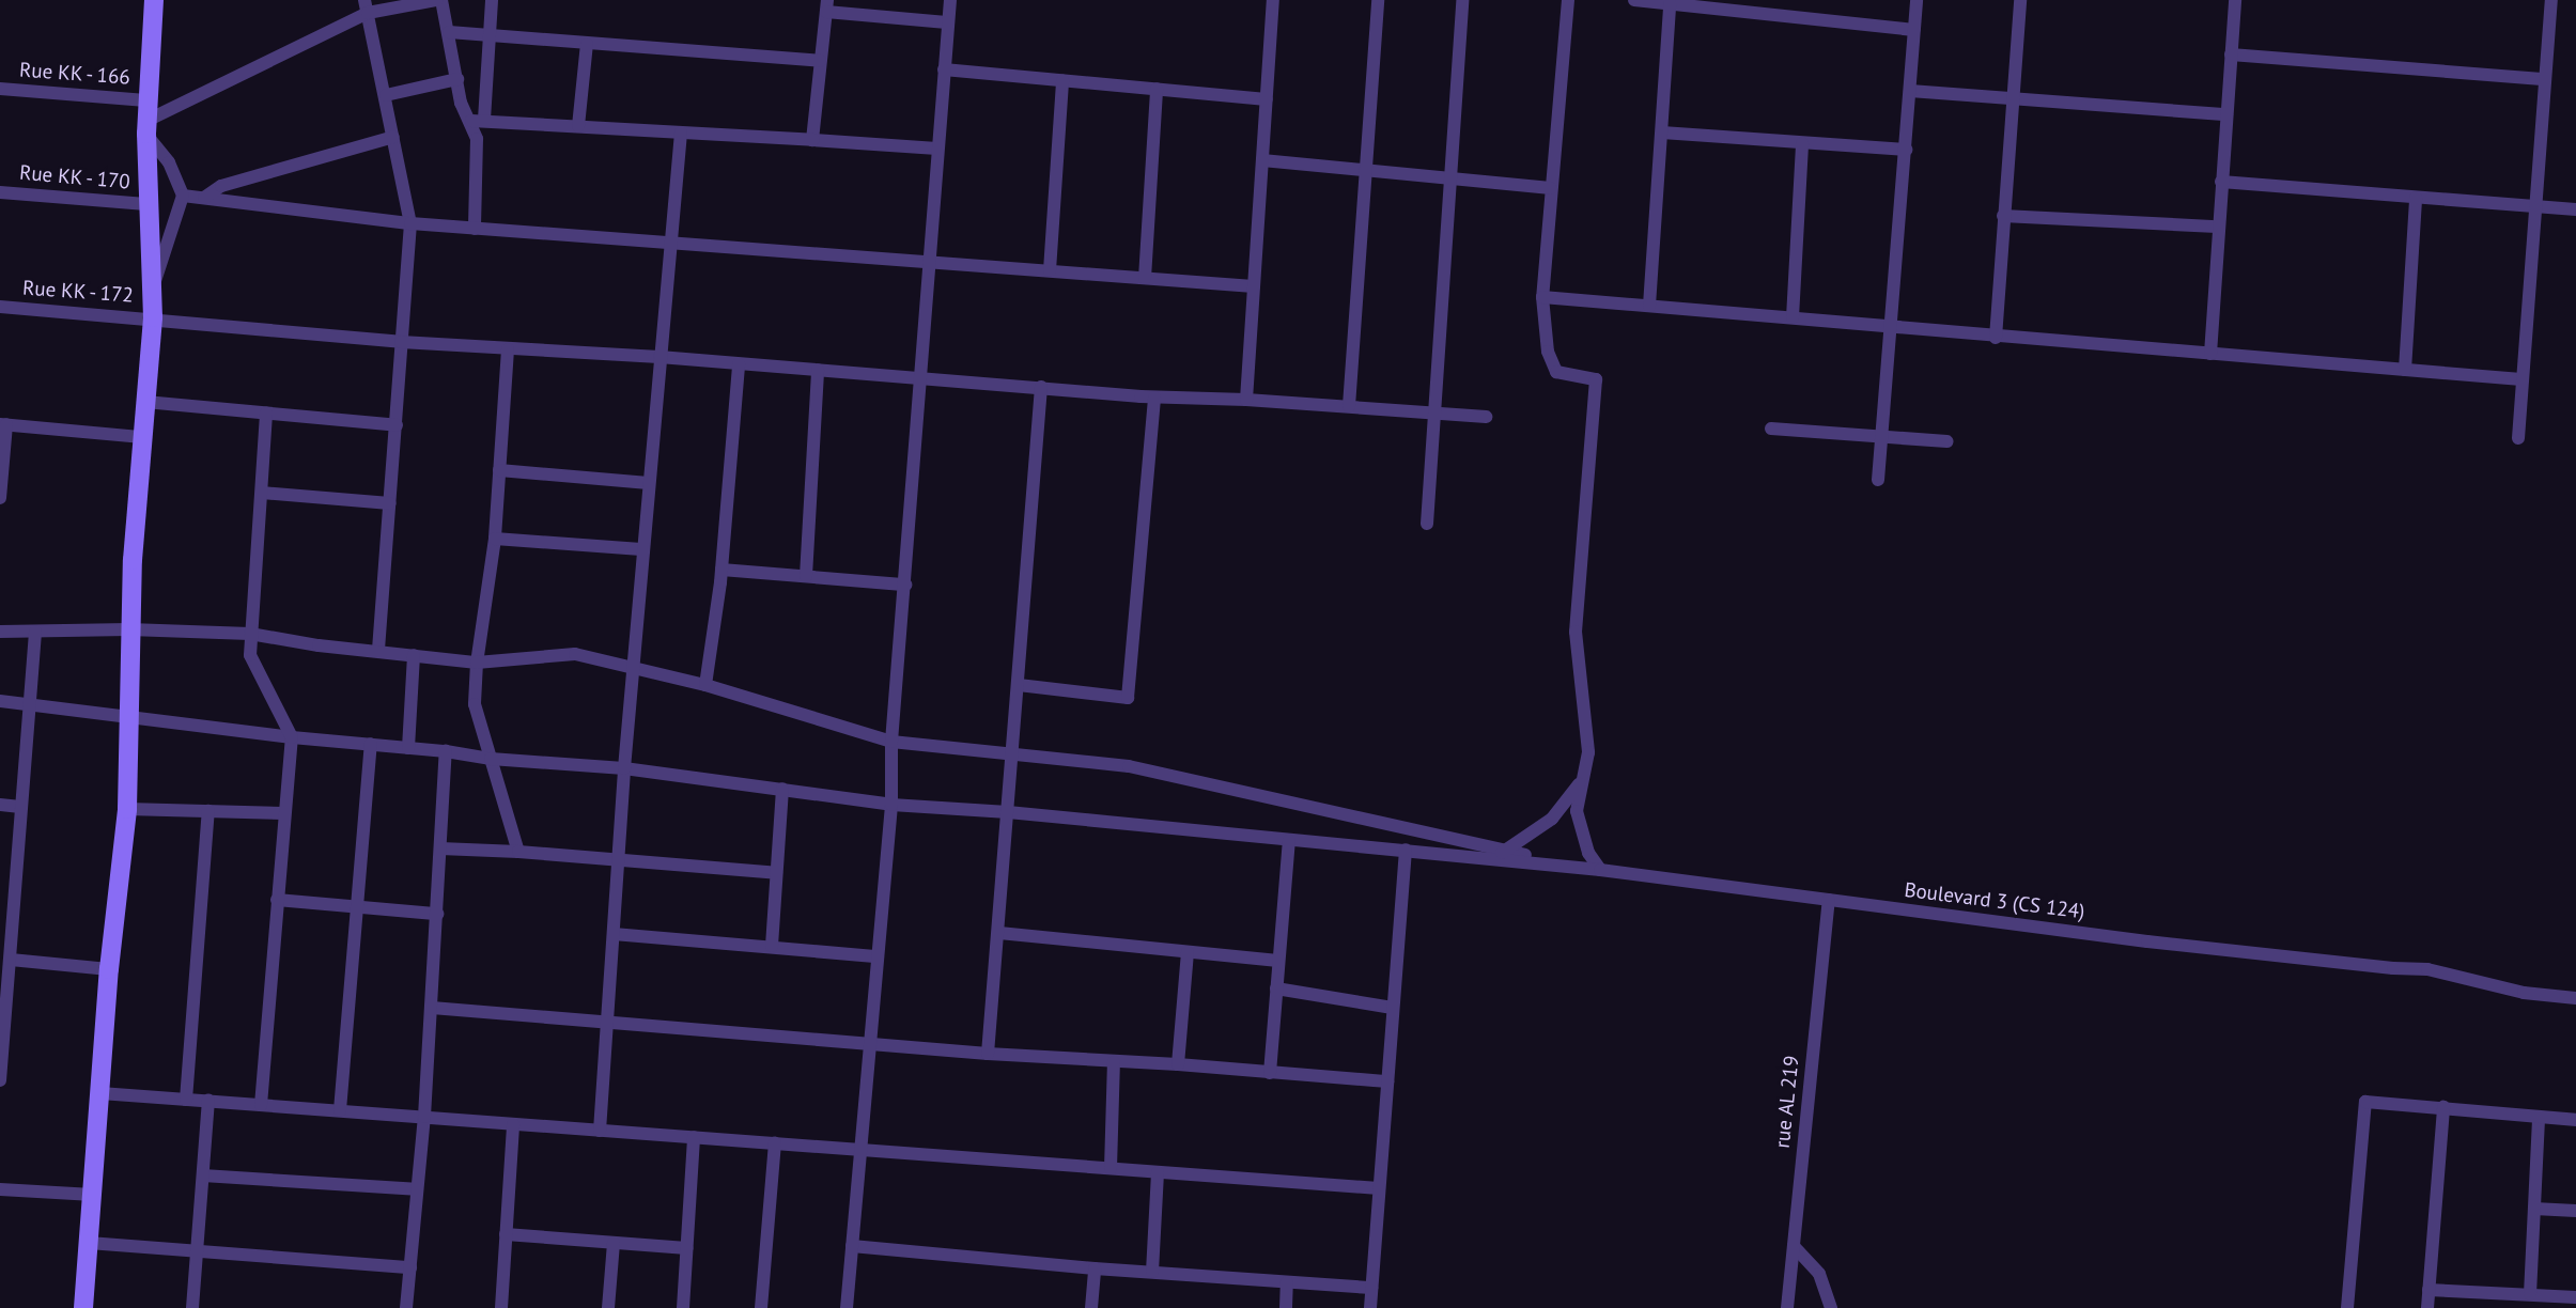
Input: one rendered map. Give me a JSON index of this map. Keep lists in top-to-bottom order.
{
  "streets": {
    "street": [
      "Rue KK - 166",
      "Rue KK - 170",
      "Rue KK - 172",
      "Boulevard 3 (CS 124)",
      "rue AL 219"
    ]
  },
  "crossings": [
    ["Boulevard 3 (CS 124)", "rue AL 219"]
  ]
}
